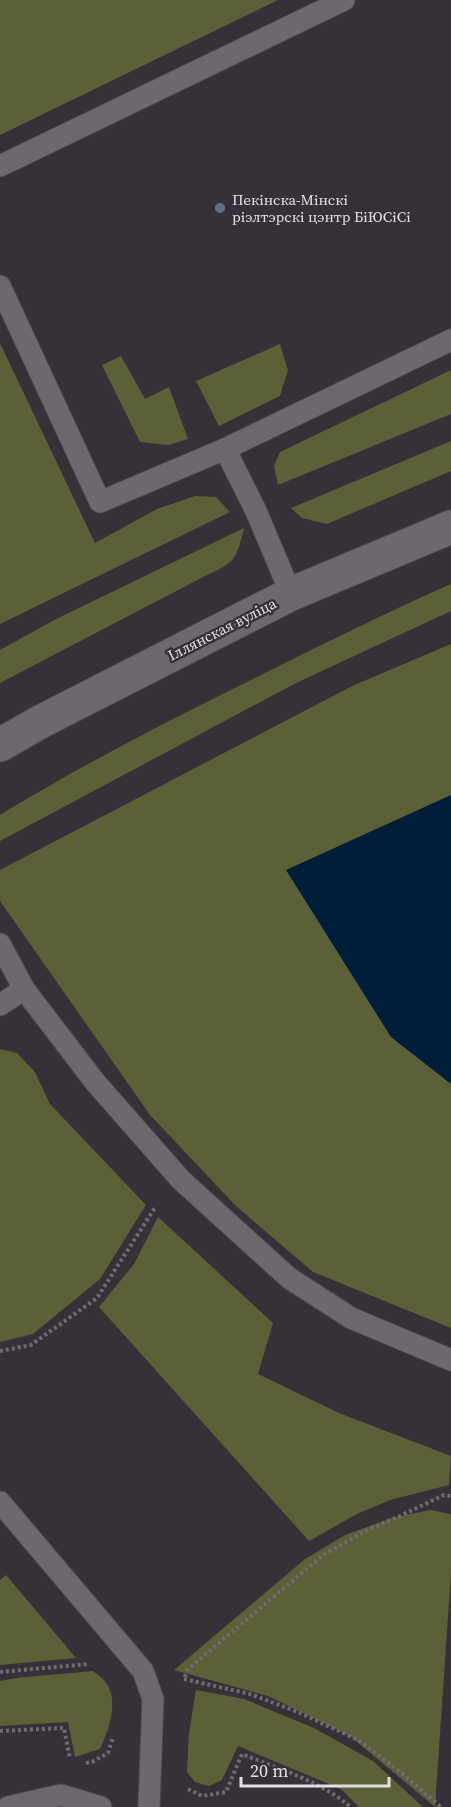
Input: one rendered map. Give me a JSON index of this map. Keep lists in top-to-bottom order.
{
  "streets": {
    "street": ["Іллянская вуліца"]
  },
  "places": ["Пекінска-Мінскі ріэлтэрскі цэнтр БіЮСіСі"],
  "scale_bar": "20 m"
}
